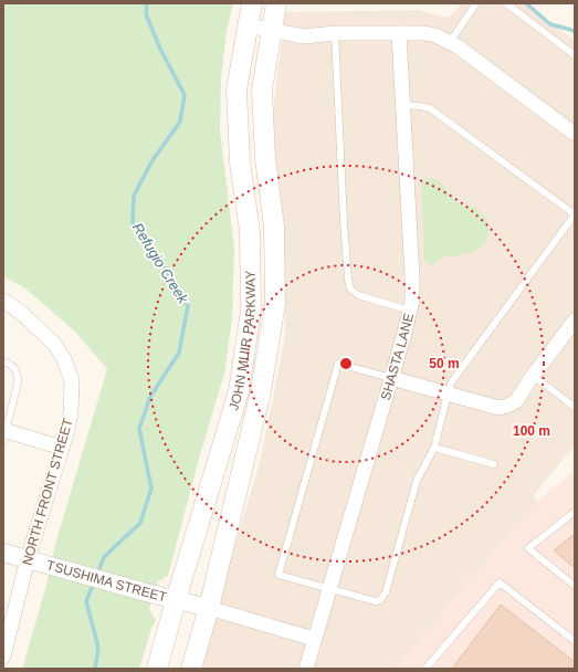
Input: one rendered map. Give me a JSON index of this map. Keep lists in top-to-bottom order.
{
  "streets": {
    "main road": ["JOHN MUIR PARKWAY"],
    "street": ["SHASTA LANE", "NORTH FRONT STREET", "TSUSHIMA STREET"]
  },
  "crossings": [
    ["JOHN MUIR PARKWAY", "TSUSHIMA STREET"],
    ["NORTH FRONT STREET", "TSUSHIMA STREET"]
  ],
  "water": ["Refugio Creek"],
  "rings": ["50 m", "100 m"]
}
